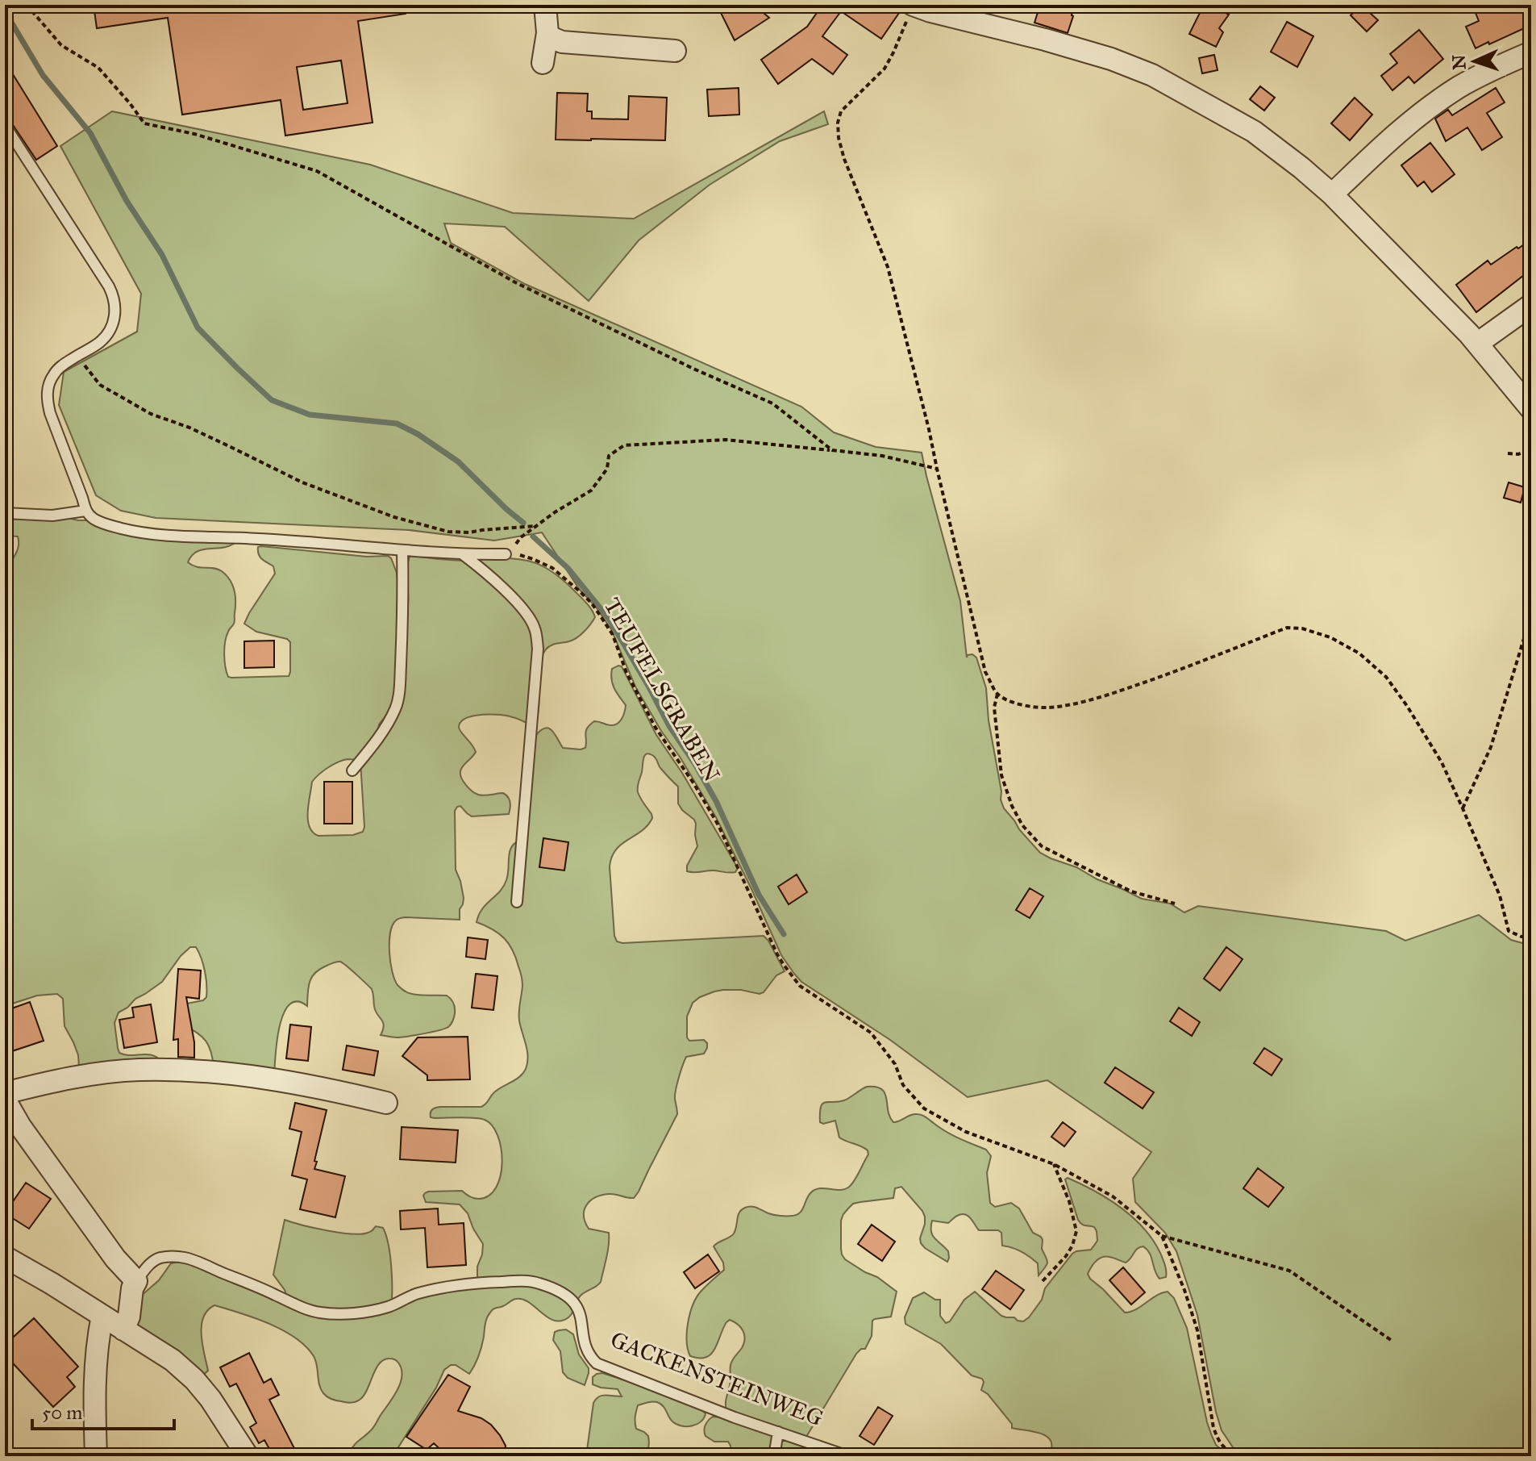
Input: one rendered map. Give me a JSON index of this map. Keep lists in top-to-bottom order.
{
  "streets": {
    "lane": ["GACKENSTEINWEG"],
    "path": ["TEUFELSGRABEN"]
  },
  "scale_bar": "50 m",
  "north": "left"
}
